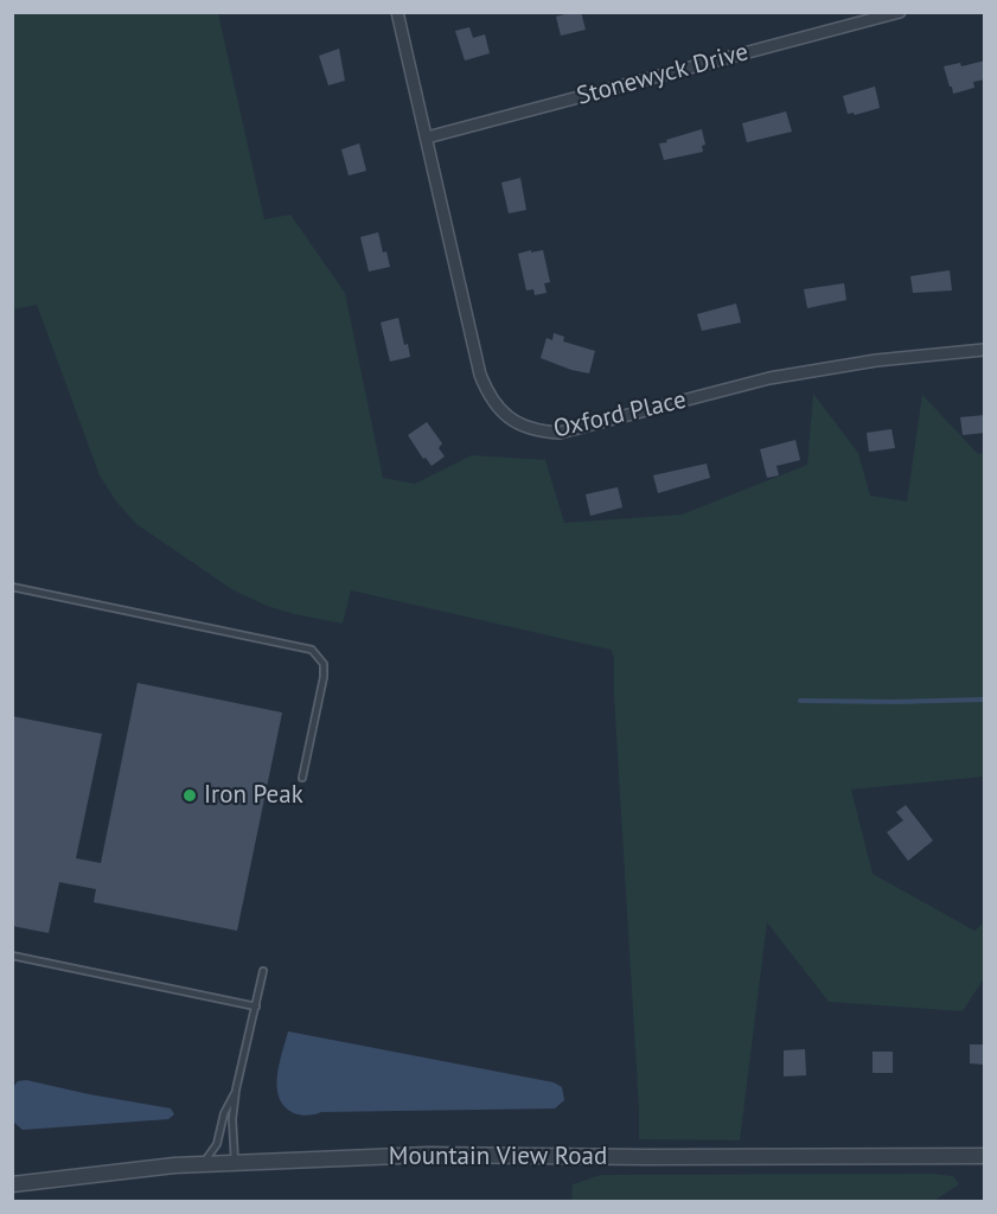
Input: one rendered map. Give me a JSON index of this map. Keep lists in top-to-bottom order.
{
  "streets": {
    "street": ["Stonewyck Drive", "Oxford Place", "Mountain View Road"]
  },
  "crossings": [
    ["Stonewyck Drive", "Oxford Place"]
  ],
  "places": ["Iron Peak"]
}
